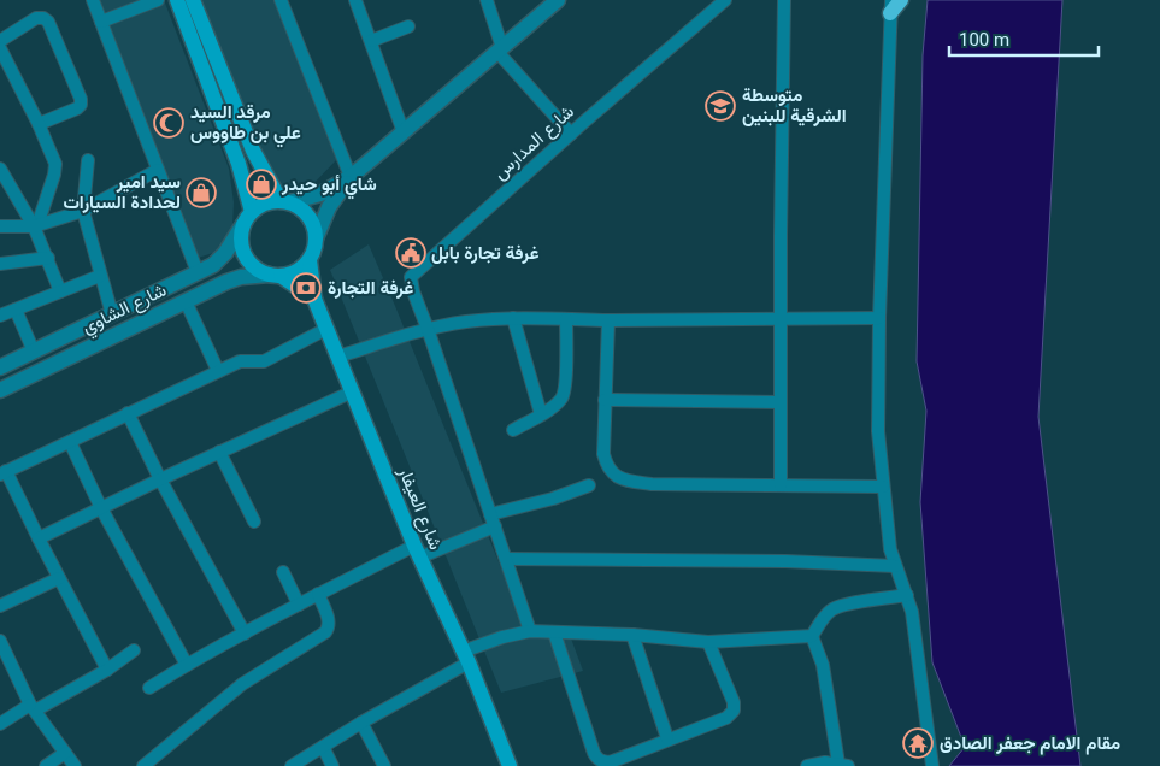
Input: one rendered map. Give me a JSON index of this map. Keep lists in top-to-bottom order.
{
  "streets": {
    "main road": ["شارع العيفار"],
    "street": ["شارع المدارس", "شارع الشاوي"]
  },
  "crossings": [
    ["شارع الشاوي", "شارع العيفار"]
  ],
  "places": {
    "school or university": ["متوسطة الشرقية للبنين"],
    "mosque": ["مرقد السيد علي بن طاووس"],
    "shop": ["شاي أبو حيدر", "سيد امير لحدادة السيارات"],
    "public building": ["غرفة تجارة بابل"],
    "bank": ["غرفة التجارة"],
    "temple": ["مقام الامام جعفر الصادق"]
  },
  "scale_bar": "100 m"
}
